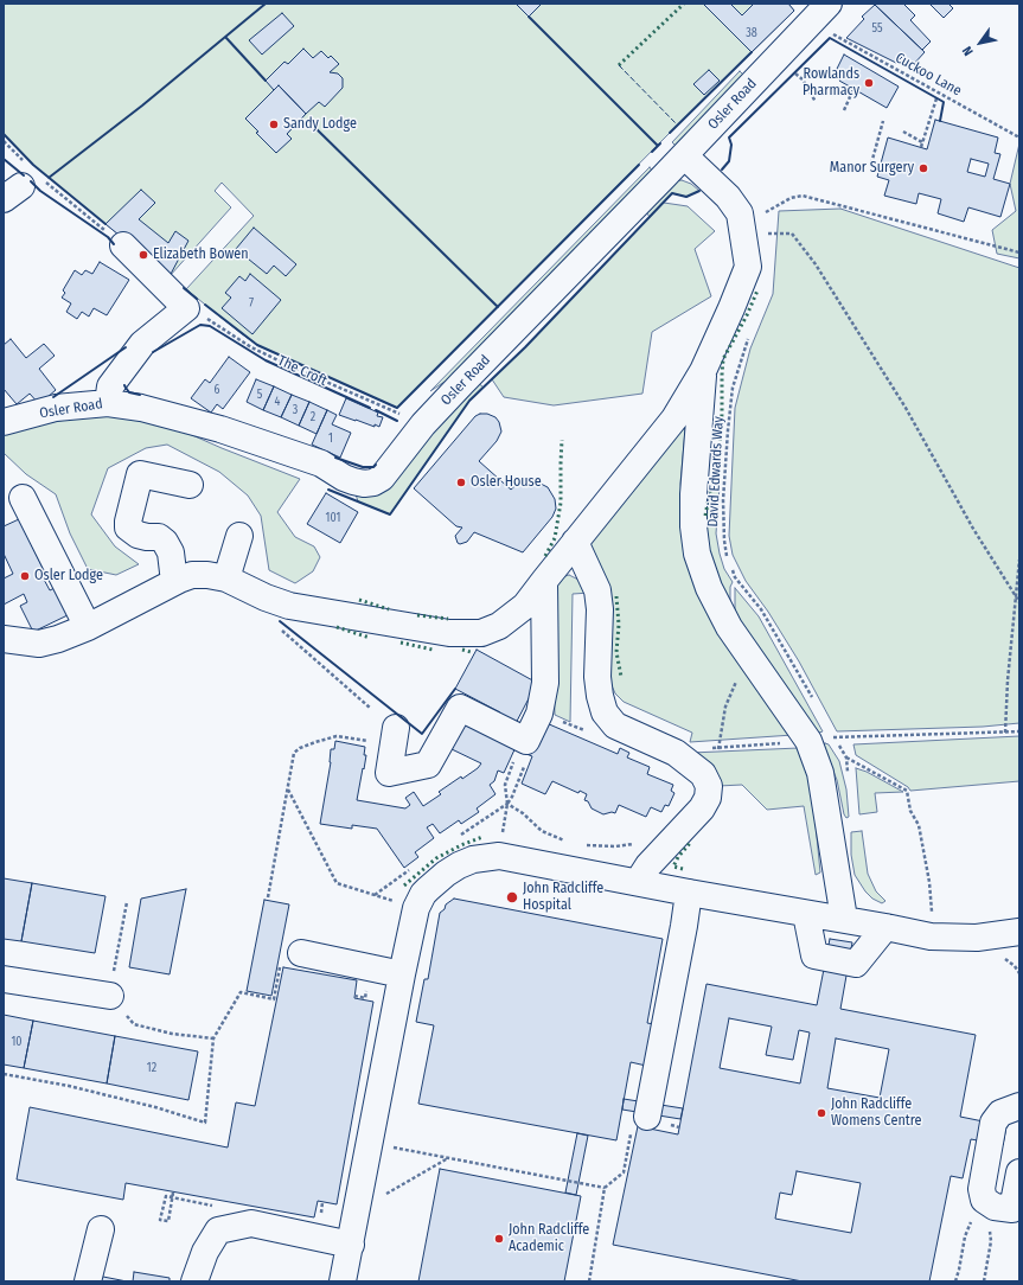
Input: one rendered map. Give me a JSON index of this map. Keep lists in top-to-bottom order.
{
  "streets": {
    "street": ["Osler Road"],
    "path": ["Cuckoo Lane", "The Croft", "David Edwards Way"]
  },
  "crossings": [
    ["Osler Road", "The Croft"]
  ],
  "places": [
    "Rowlands Pharmacy",
    "Sandy Lodge",
    "Manor Surgery",
    "Elizabeth Bowen",
    "Osler House",
    "Osler Lodge",
    "John Radcliffe Hospital",
    "John Radcliffe Womens Centre",
    "John Radcliffe Academic"
  ],
  "house_numbers": [
    "55",
    "38",
    "7",
    "6",
    "5",
    "4",
    "3",
    "2",
    "1",
    "101",
    "10",
    "12"
  ],
  "north": "bottom left"
}
